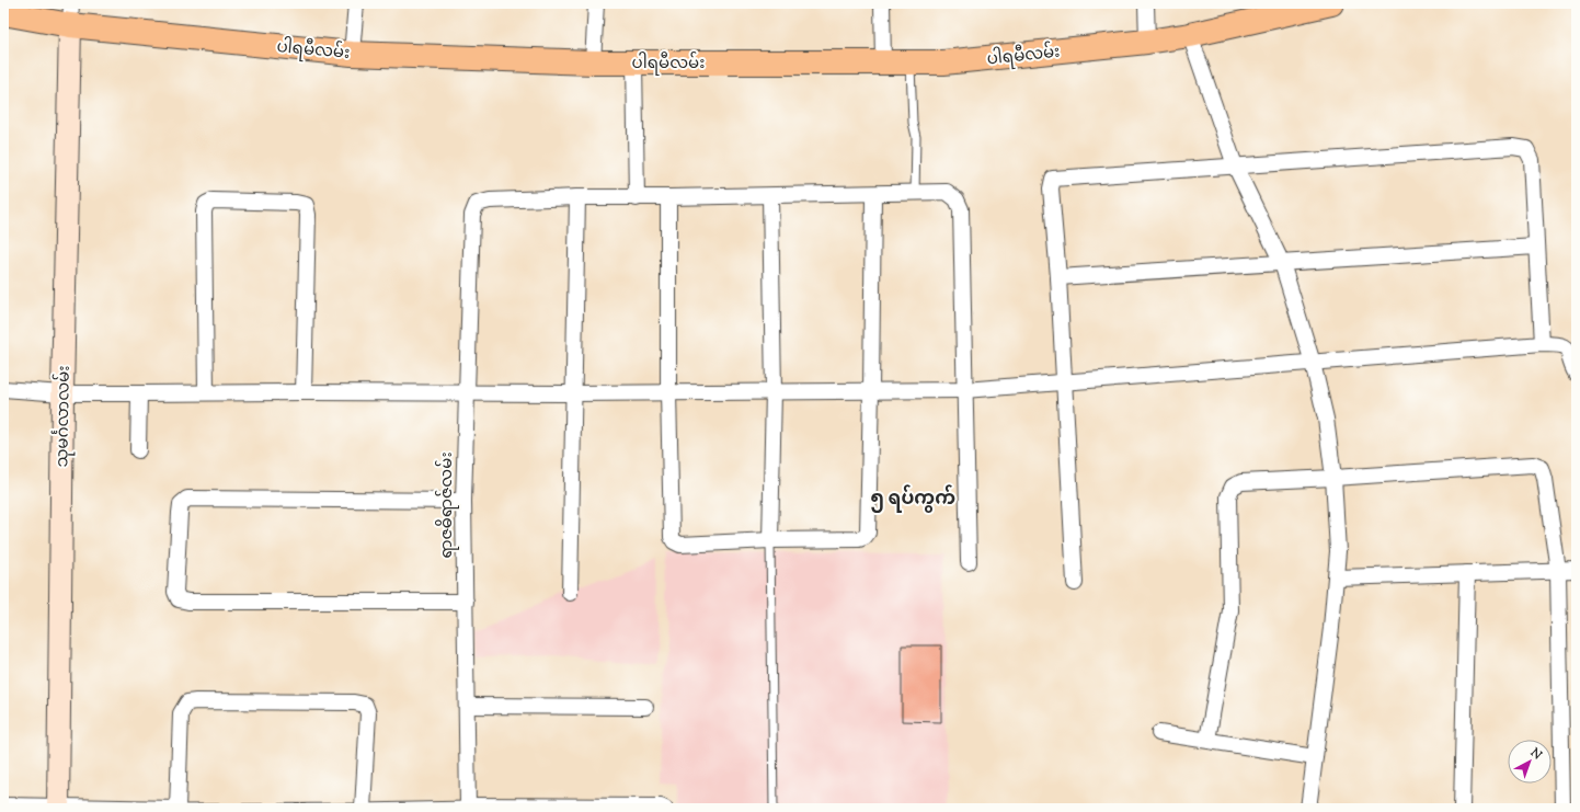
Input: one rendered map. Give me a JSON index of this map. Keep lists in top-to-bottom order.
{
  "streets": {
    "main road": ["ပါရမီလမ်း", "သုမင်္ဂလာလမ်း"],
    "street": ["ရာဇဓိရာဇ်လမ်း"]
  },
  "crossings": [
    ["ပါရမီလမ်း", "သုမင်္ဂလာလမ်း"]
  ],
  "districts": ["၅ ရပ်ကွက်"],
  "north": "top right"
}
